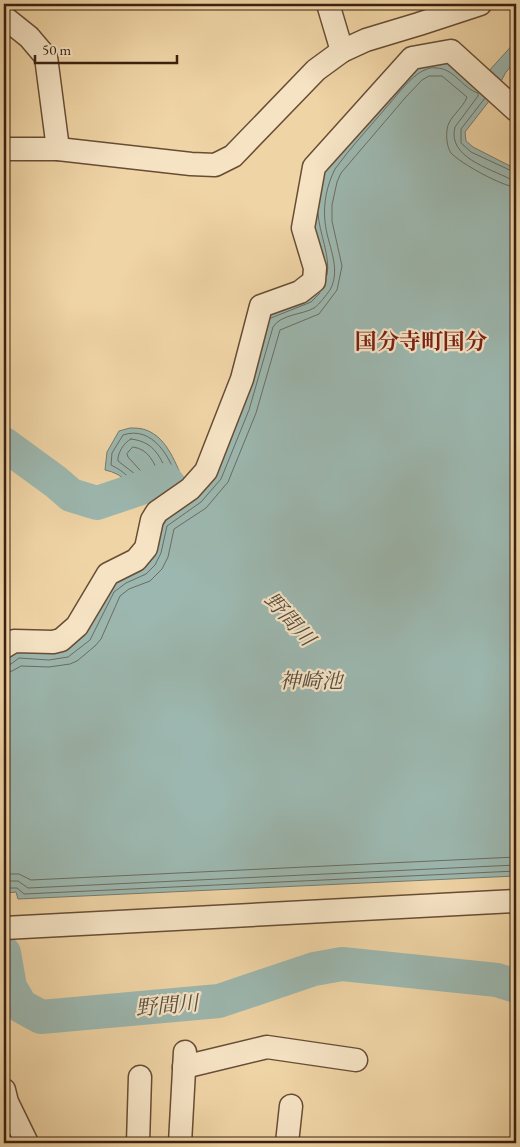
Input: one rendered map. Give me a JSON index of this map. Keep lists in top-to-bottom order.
{
  "districts": ["国分寺町国分"],
  "water": ["野間川", "神崎池"],
  "scale_bar": "50 m"
}
